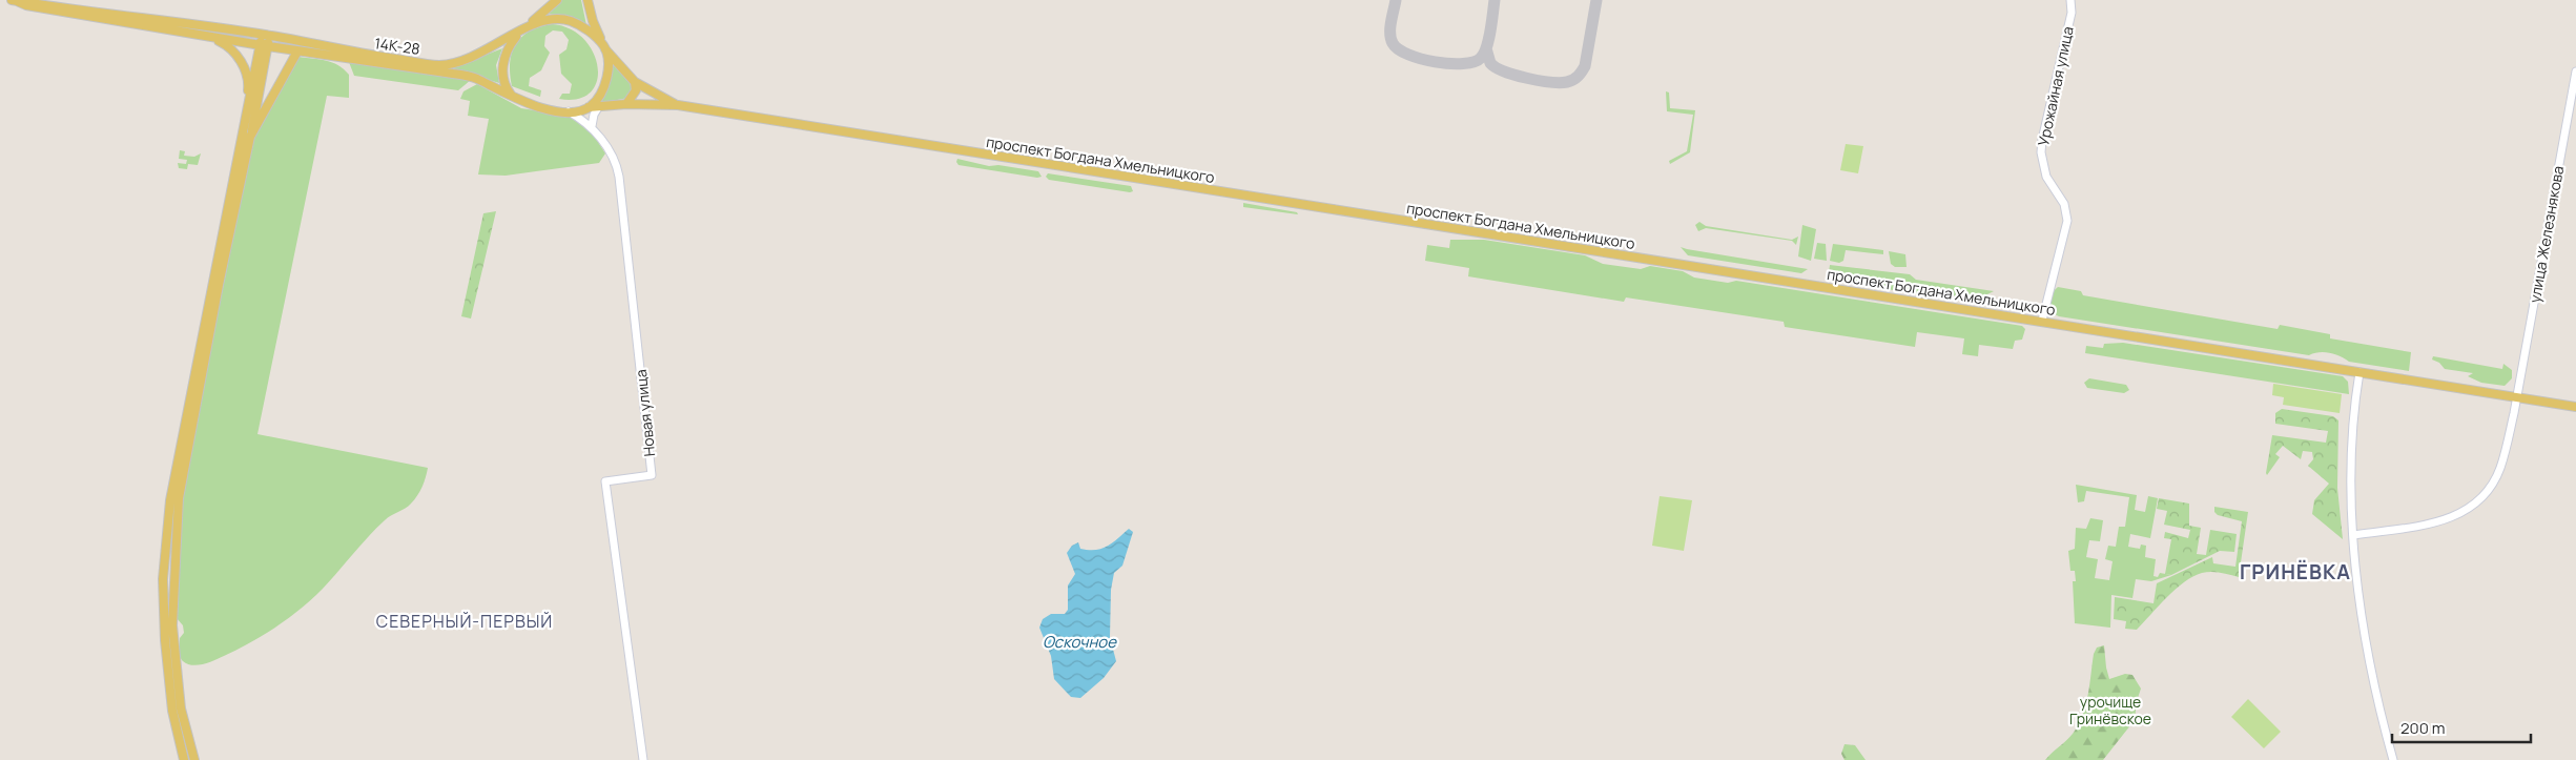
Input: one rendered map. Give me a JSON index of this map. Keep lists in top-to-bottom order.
{
  "streets": {
    "main road": ["14К-28", "проспект Богдана Хмельницкого"],
    "street": ["Урожайная улица", "улица Железнякова", "Новая улица"]
  },
  "crossings": [
    ["14К-28", "проспект Богдана Хмельницкого"],
    ["14К-28", "Новая улица"],
    ["Урожайная улица", "проспект Богдана Хмельницкого"],
    ["проспект Богдана Хмельницкого", "улица Железнякова"],
    ["проспект Богдана Хмельницкого", "Новая улица"]
  ],
  "districts": ["ГРИНЁВКА", "СЕВЕРНЫЙ-ПЕРВЫЙ"],
  "water": ["Оскочное"],
  "parks": ["урочище Гринёвское"],
  "scale_bar": "200 m"
}
